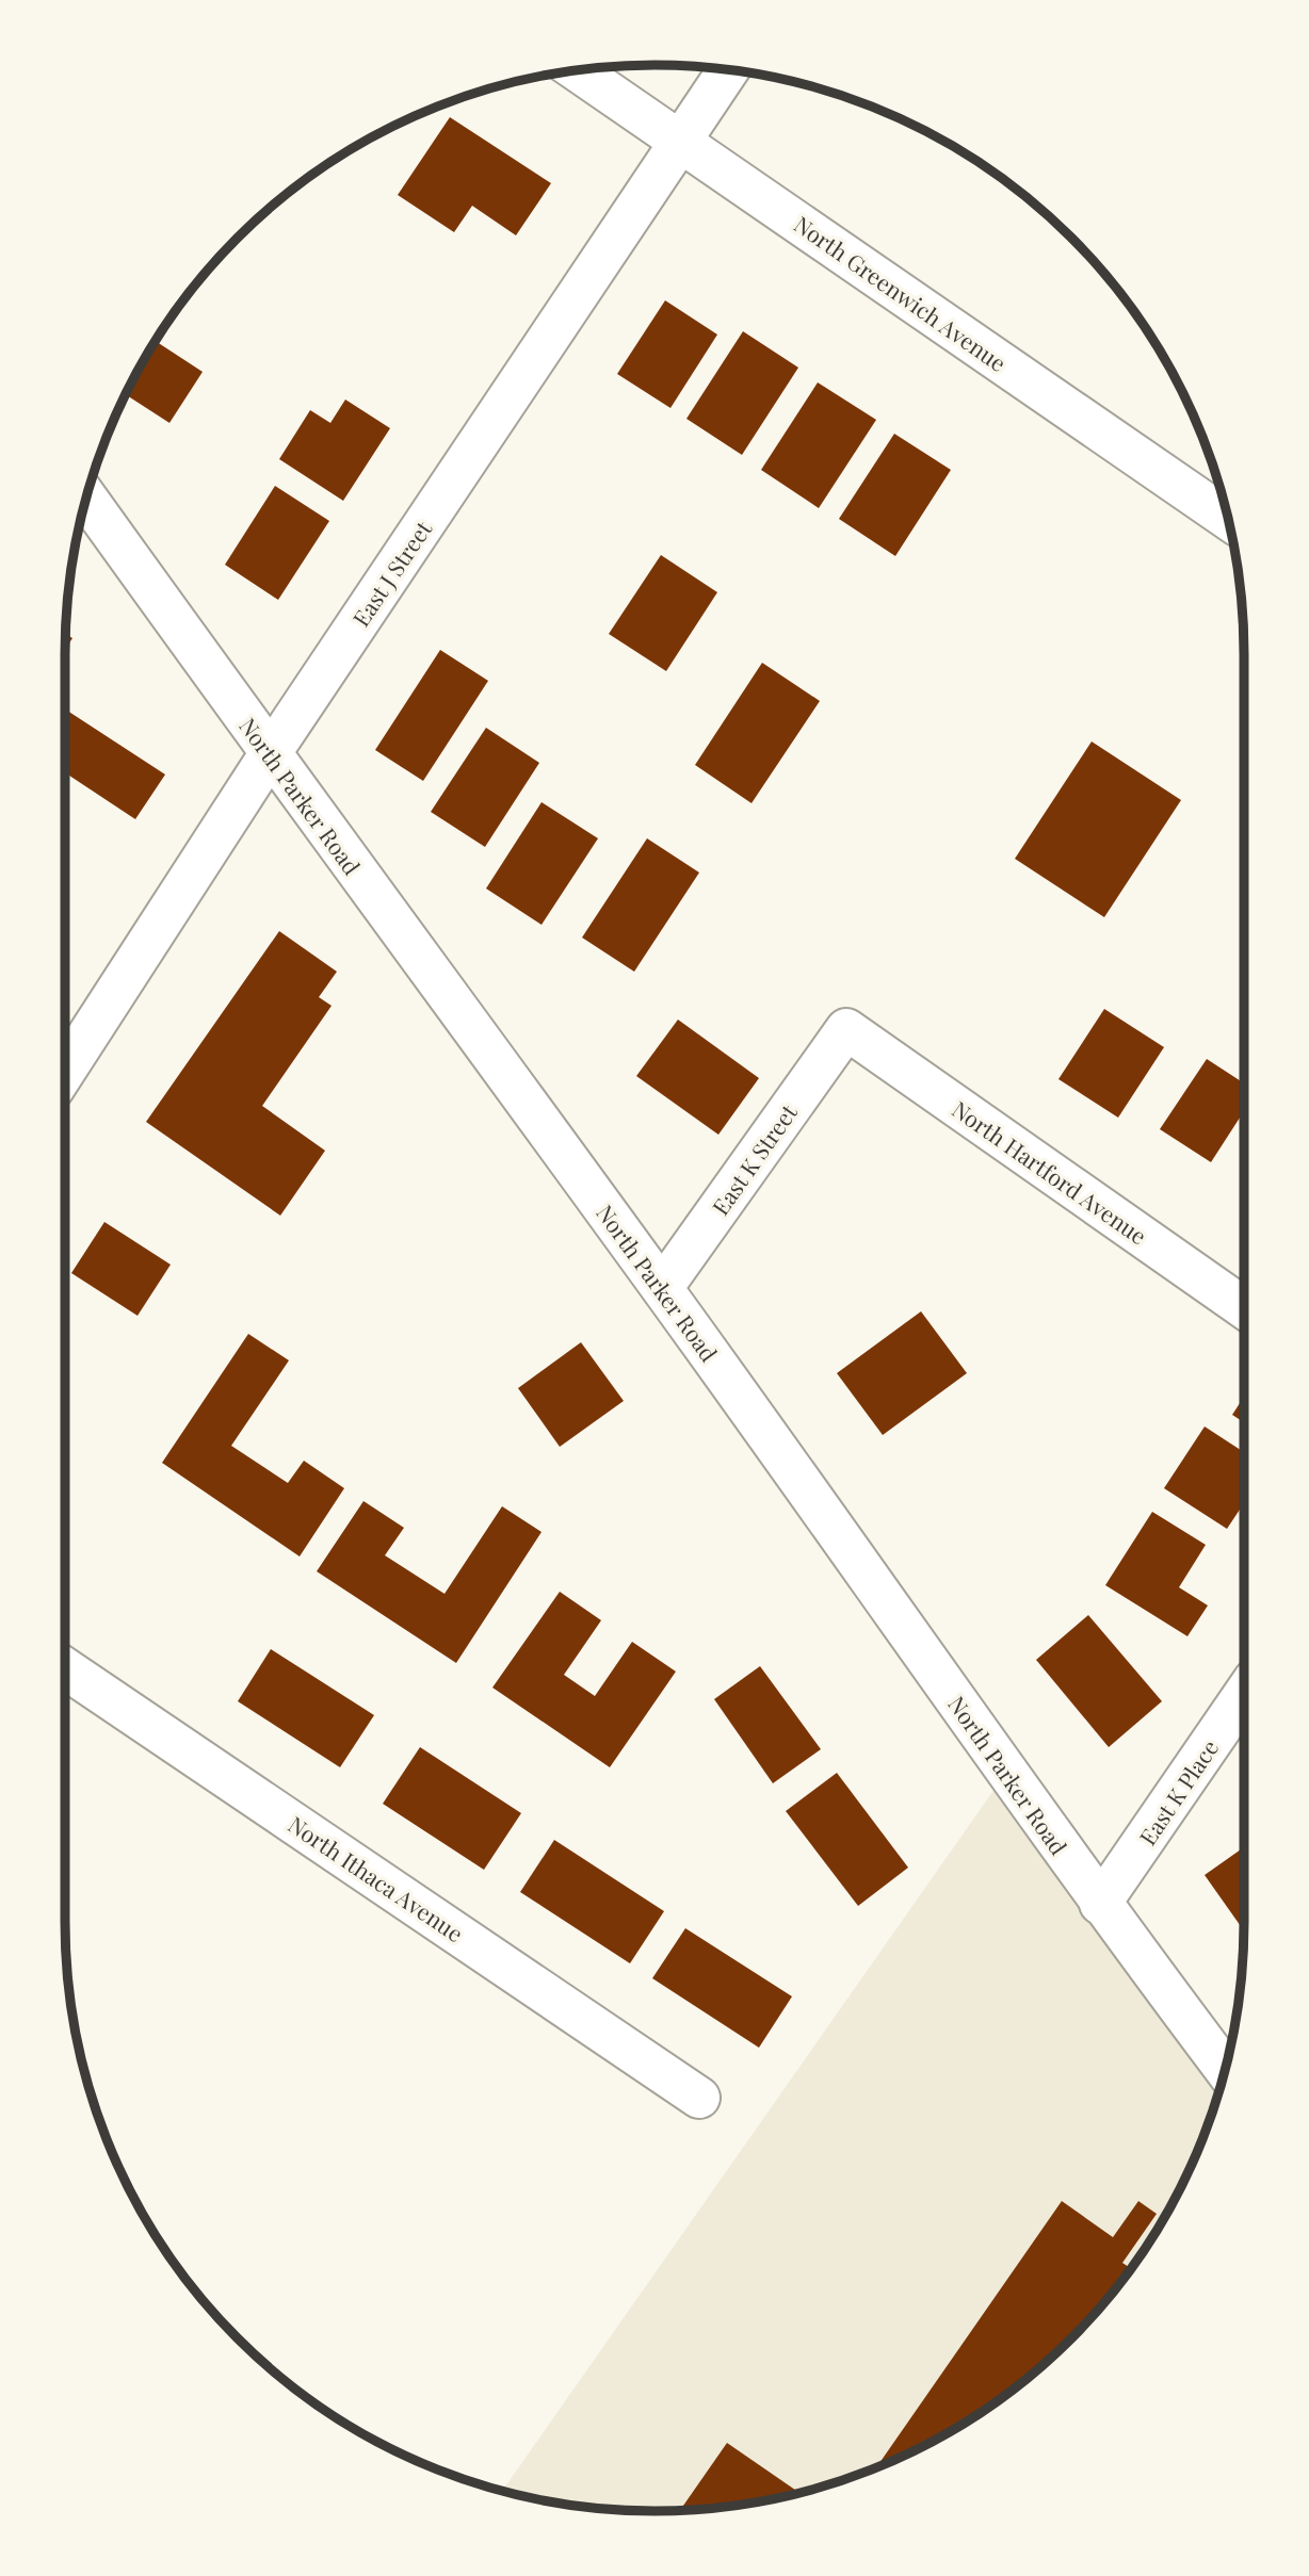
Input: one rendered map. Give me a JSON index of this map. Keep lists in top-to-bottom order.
{
  "streets": {
    "street": [
      "North Greenwich Avenue",
      "East J Street",
      "North Parker Road",
      "East K Street",
      "North Hartford Avenue",
      "East K Place",
      "North Ithaca Avenue"
    ]
  },
  "crossings": [
    ["North Greenwich Avenue", "East J Street"],
    ["East J Street", "North Parker Road"],
    ["North Parker Road", "East K Street"],
    ["North Parker Road", "East K Place"],
    ["East K Street", "North Hartford Avenue"]
  ]
}
